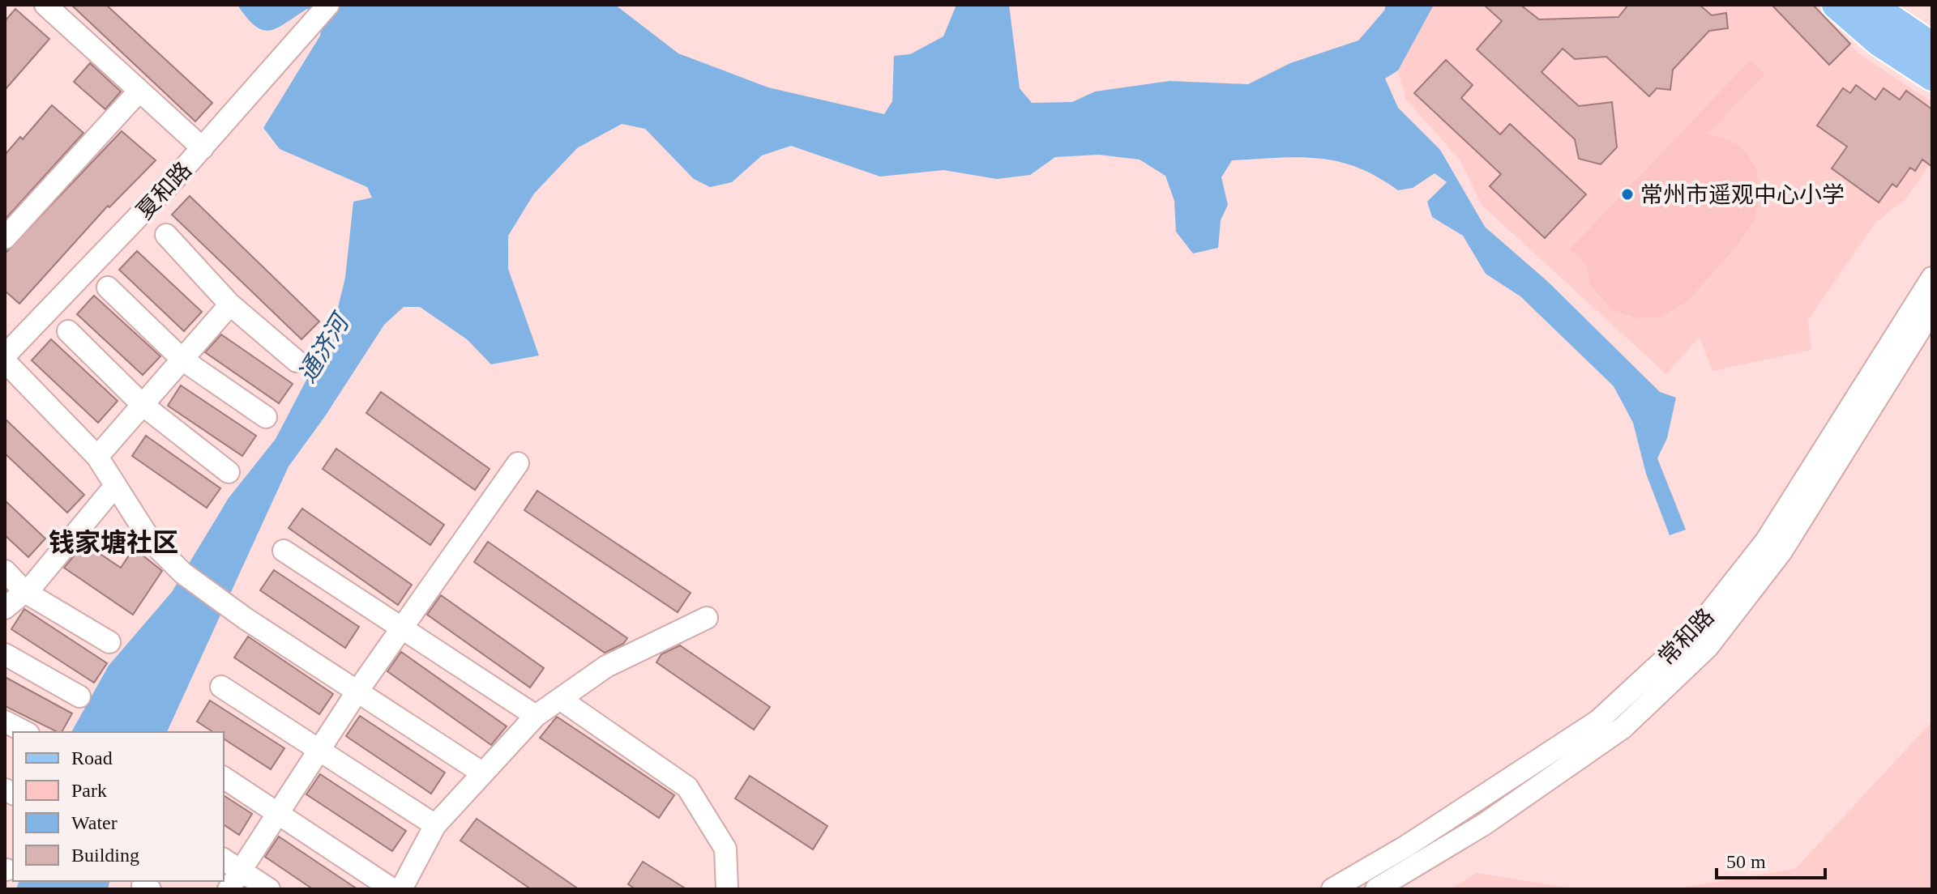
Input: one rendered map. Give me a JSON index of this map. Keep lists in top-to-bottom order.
{
  "streets": {
    "street": ["夏和路", "常和路"]
  },
  "districts": ["钱家塘社区"],
  "water": ["通济河"],
  "places": ["常州市遥观中心小学"],
  "legend": [
    "Road",
    "Park",
    "Water",
    "Building"
  ],
  "scale_bar": "50 m"
}
